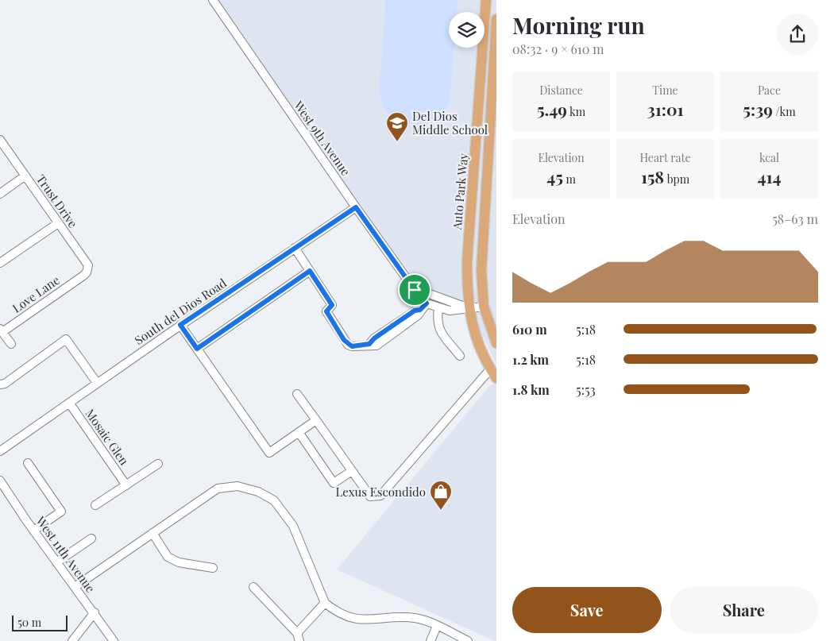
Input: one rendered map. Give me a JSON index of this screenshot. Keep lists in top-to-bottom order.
{
  "streets": {
    "main road": ["Auto Park Way"],
    "street": [
      "West 9th Avenue",
      "Trust Drive",
      "Love Lane",
      "South del Dios Road",
      "Mosaic Glen",
      "West 11th Avenue"
    ]
  },
  "crossings": [
    ["West 9th Avenue", "South del Dios Road"],
    ["Trust Drive", "Love Lane"],
    ["South del Dios Road", "Mosaic Glen"]
  ],
  "places": {
    "school or university": ["Del Dios Middle School"],
    "shop": ["Lexus Escondido"]
  },
  "scale_bar": "50 m",
  "page": {
    "heading": ["Morning run", "08:32 · 9 × 610 m"],
    "stats": [
      ["Distance", "5.49 km"],
      ["Time", "31:01"],
      ["Pace", "5:39 /km"],
      ["Elevation", "45 m"],
      ["Heart rate", "158 bpm"],
      ["kcal", "414"]
    ],
    "chart": ["Elevation", "58–63 m"],
    "list": [
      {
        "name": "610 m",
        "note": "5:18"
      },
      {
        "name": "1.2 km",
        "note": "5:18"
      },
      {
        "name": "1.8 km",
        "note": "5:53"
      }
    ],
    "buttons": ["Save", "Share"],
    "scale": "50 m"
  }
}
